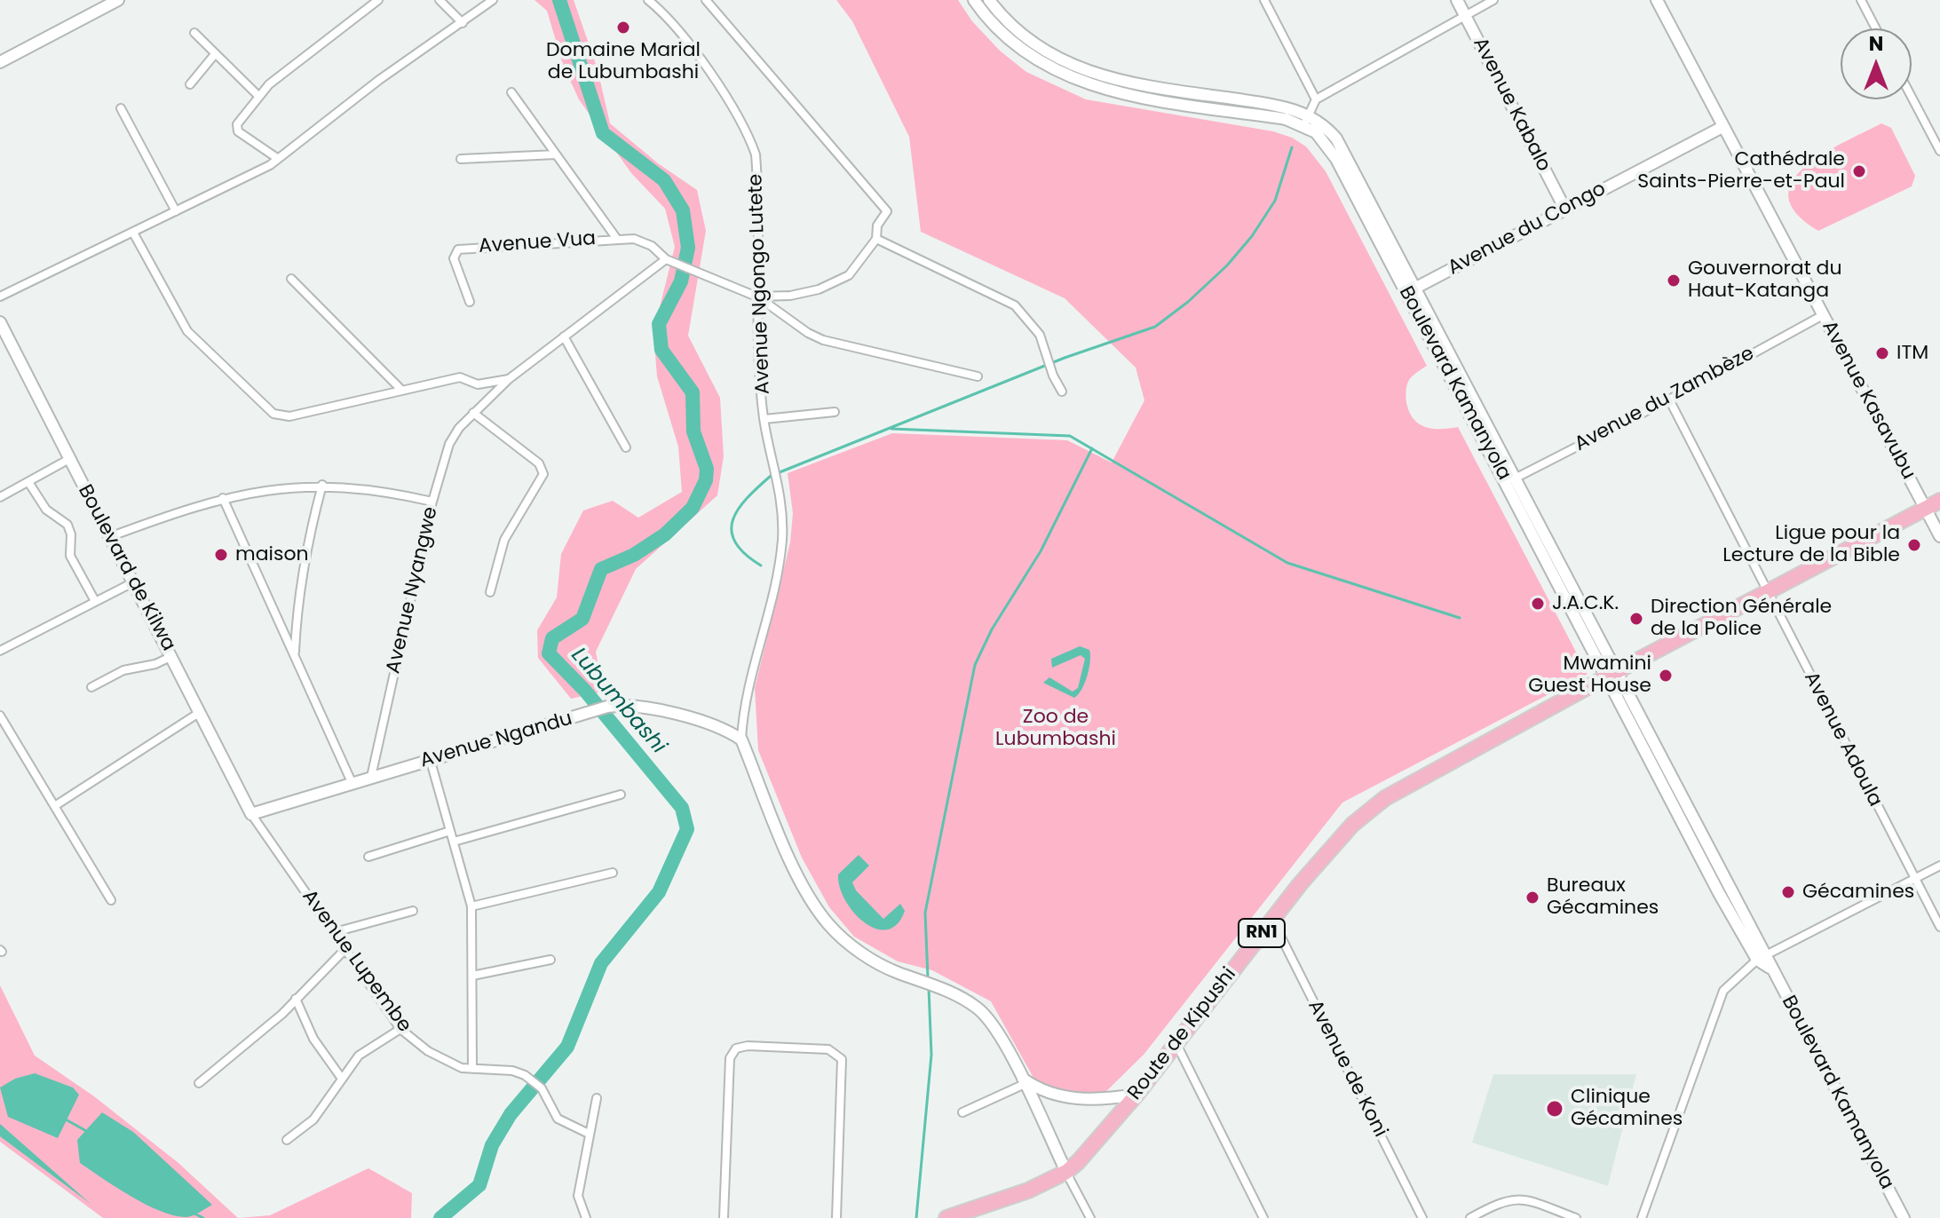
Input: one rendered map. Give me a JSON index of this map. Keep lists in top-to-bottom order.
{
  "streets": {
    "highway": ["RN1", "Route de Kipushi"],
    "main road": [
      "Avenue Kabalo",
      "Avenue du Congo",
      "Avenue Ngongo Lutete",
      "Boulevard Kamanyola",
      "Avenue Kasavubu",
      "Boulevard de Kilwa",
      "Avenue Ngandu"
    ],
    "street": [
      "Avenue Vua",
      "Avenue du Zambèze",
      "Avenue Nyangwe",
      "Avenue Adoula",
      "Avenue Lupembe",
      "Avenue de Koni"
    ]
  },
  "crossings": [
    ["Avenue Kabalo", "Avenue du Congo"],
    ["Avenue du Congo", "Boulevard Kamanyola"],
    ["Avenue du Congo", "Avenue Kasavubu"],
    ["Avenue Vua", "Avenue Ngongo Lutete"],
    ["Avenue Vua", "Avenue Nyangwe"],
    ["Avenue Ngongo Lutete", "Avenue Ngandu"],
    ["Avenue Ngongo Lutete", "Route de Kipushi"],
    ["Boulevard Kamanyola", "Avenue du Zambèze"],
    ["Boulevard Kamanyola", "RN1"],
    ["Boulevard Kamanyola", "Route de Kipushi"],
    ["Avenue du Zambèze", "Avenue Kasavubu"],
    ["Avenue du Zambèze", "Avenue Adoula"],
    ["Avenue Kasavubu", "RN1"],
    ["Boulevard de Kilwa", "Avenue Ngandu"],
    ["Boulevard de Kilwa", "Avenue Lupembe"],
    ["Avenue Nyangwe", "Avenue Ngandu"],
    ["Avenue Adoula", "RN1"],
    ["Avenue Ngandu", "Avenue Lupembe"],
    ["RN1", "Route de Kipushi"],
    ["Route de Kipushi", "Avenue de Koni"]
  ],
  "water": ["Lubumbashi"],
  "parks": ["Zoo de Lubumbashi"],
  "places": [
    "Domaine Marial de Lubumbashi",
    "Cathédrale Saints-Pierre-et-Paul",
    "Gouvernorat du Haut-Katanga",
    "ITM",
    "Ligue pour la Lecture de la Bible",
    "maison",
    "J.A.C.K.",
    "Direction Générale de la Police",
    "Mwamini Guest House",
    "Gécamines",
    "Bureaux Gécamines",
    "Clinique Gécamines"
  ],
  "north": "top"
}
